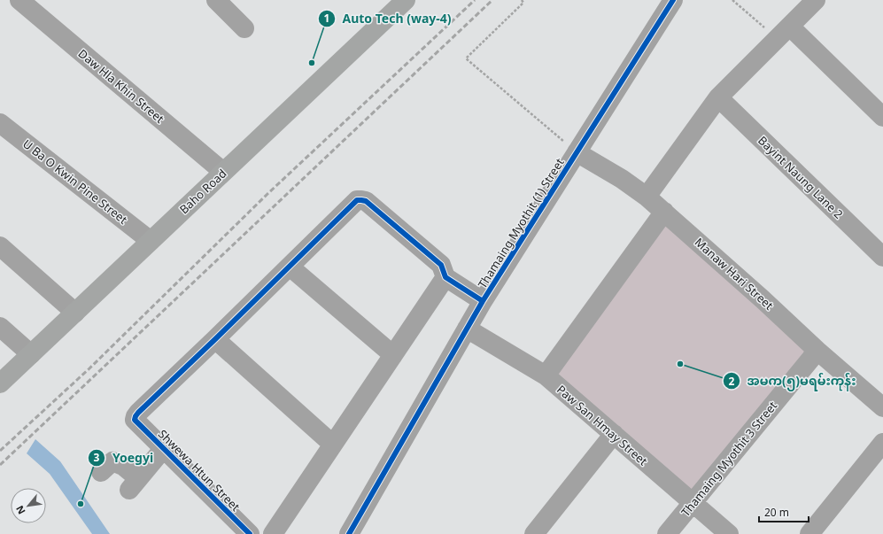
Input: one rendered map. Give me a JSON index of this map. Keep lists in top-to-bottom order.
{
  "streets": {
    "main road": ["Baho Road"],
    "street": [
      "Daw Hla Khin Street",
      "Bayint Naung Lane 2",
      "U Ba O Kwin Pine Street",
      "Thamaing Myothit (1) Street",
      "Manaw Hari Street",
      "Paw San Hmay Street",
      "Thamaing Myothit 3 Street",
      "Shwewa Htun Street"
    ]
  },
  "crossings": [
    ["Daw Hla Khin Street", "Baho Road"],
    ["U Ba O Kwin Pine Street", "Baho Road"],
    ["Thamaing Myothit (1) Street", "Manaw Hari Street"],
    ["Thamaing Myothit (1) Street", "Paw San Hmay Street"],
    ["Manaw Hari Street", "Thamaing Myothit 3 Street"],
    ["Paw San Hmay Street", "Thamaing Myothit 3 Street"]
  ],
  "places": ["Auto Tech (way-4)", "အမက(၅)မရမ်းကုန်း", "Yoegyi"],
  "scale_bar": "20 m",
  "north": "bottom left"
}
